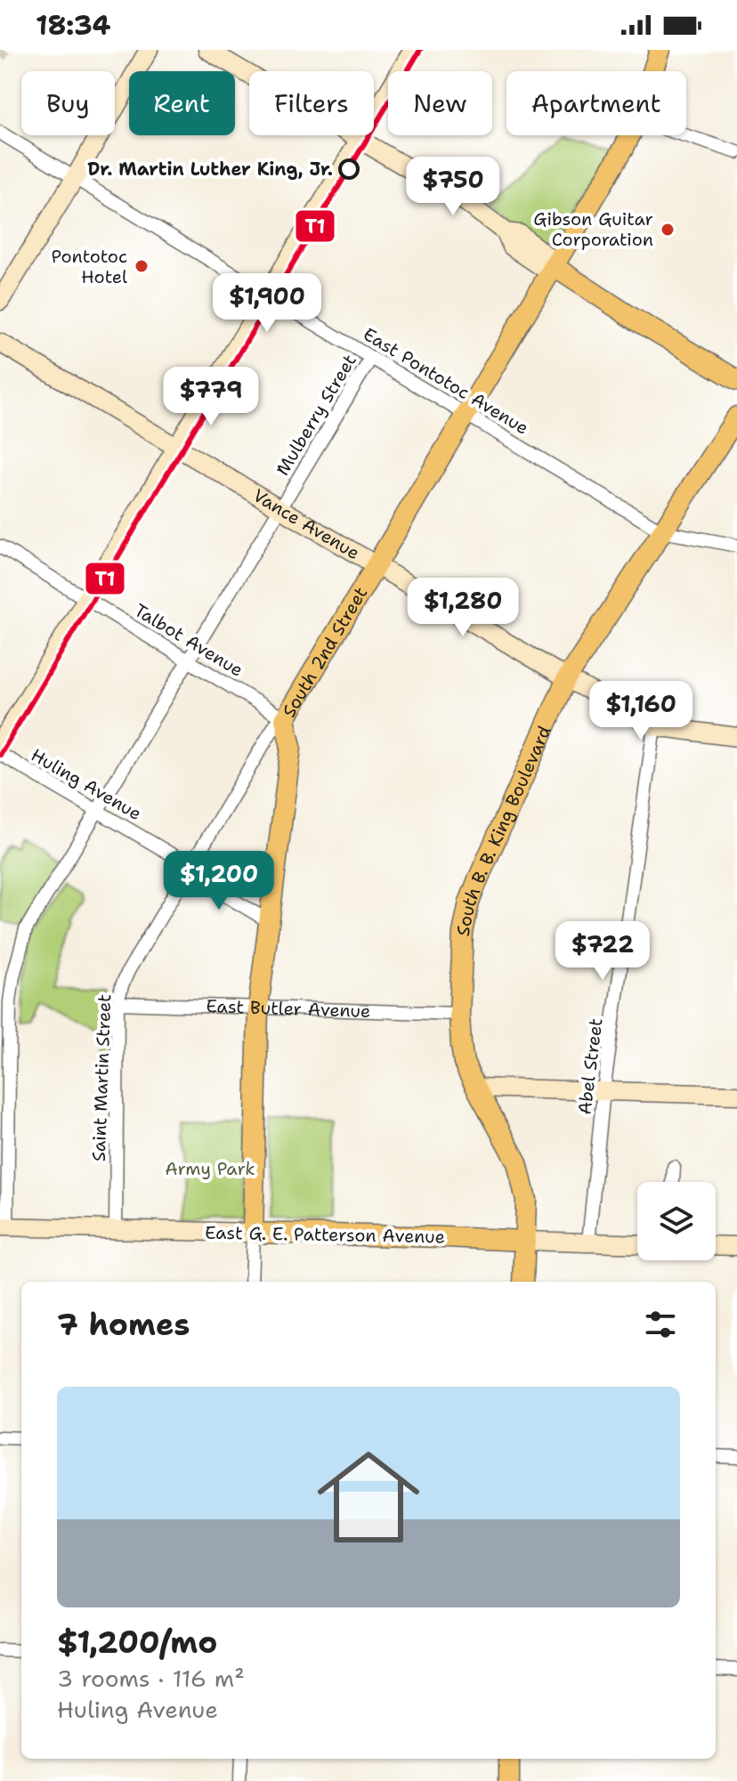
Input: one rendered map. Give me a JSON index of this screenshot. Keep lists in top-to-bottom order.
{
  "streets": {
    "main road": ["South 2nd Street", "South B. B. King Boulevard", "East G. E. Patterson Avenue"],
    "street": [
      "East Pontotoc Avenue",
      "Mulberry Street",
      "Vance Avenue",
      "Talbot Avenue",
      "Huling Avenue",
      "East Butler Avenue",
      "Abel Street",
      "Saint Martin Street"
    ]
  },
  "crossings": [
    ["East Pontotoc Avenue", "Mulberry Street"],
    ["East Pontotoc Avenue", "South 2nd Street"],
    ["East Pontotoc Avenue", "South B. B. King Boulevard"],
    ["Mulberry Street", "Vance Avenue"],
    ["Mulberry Street", "Talbot Avenue"],
    ["Mulberry Street", "Huling Avenue"],
    ["Mulberry Street", "East G. E. Patterson Avenue"],
    ["Vance Avenue", "South 2nd Street"],
    ["Vance Avenue", "South B. B. King Boulevard"],
    ["Vance Avenue", "Abel Street"],
    ["Talbot Avenue", "South 2nd Street"],
    ["Talbot Avenue", "Saint Martin Street"],
    ["South 2nd Street", "Huling Avenue"],
    ["South 2nd Street", "East Butler Avenue"],
    ["South 2nd Street", "Saint Martin Street"],
    ["South 2nd Street", "East G. E. Patterson Avenue"],
    ["Huling Avenue", "Saint Martin Street"],
    ["South B. B. King Boulevard", "East Butler Avenue"],
    ["South B. B. King Boulevard", "East G. E. Patterson Avenue"],
    ["East Butler Avenue", "Saint Martin Street"],
    ["Abel Street", "East G. E. Patterson Avenue"],
    ["Saint Martin Street", "East G. E. Patterson Avenue"]
  ],
  "parks": ["Army Park"],
  "places": ["Dr. Martin Luther King, Jr.", "Gibson Guitar Corporation", "Pontotoc Hotel"],
  "lines": ["transit line T1"],
  "page": {
    "status": "18:34",
    "chip": [
      "Buy",
      "Rent",
      "Filters",
      "New",
      "Apartment"
    ],
    "price": [
      "$750",
      "$1,900",
      "$779",
      "$1,280",
      "$1,160",
      "$1,200",
      "$722"
    ],
    "heading": "7 homes",
    "list": [
      {
        "name": "$1,200/mo",
        "note": "3 rooms · 116 m² · Huling Avenue"
      }
    ]
  }
}
